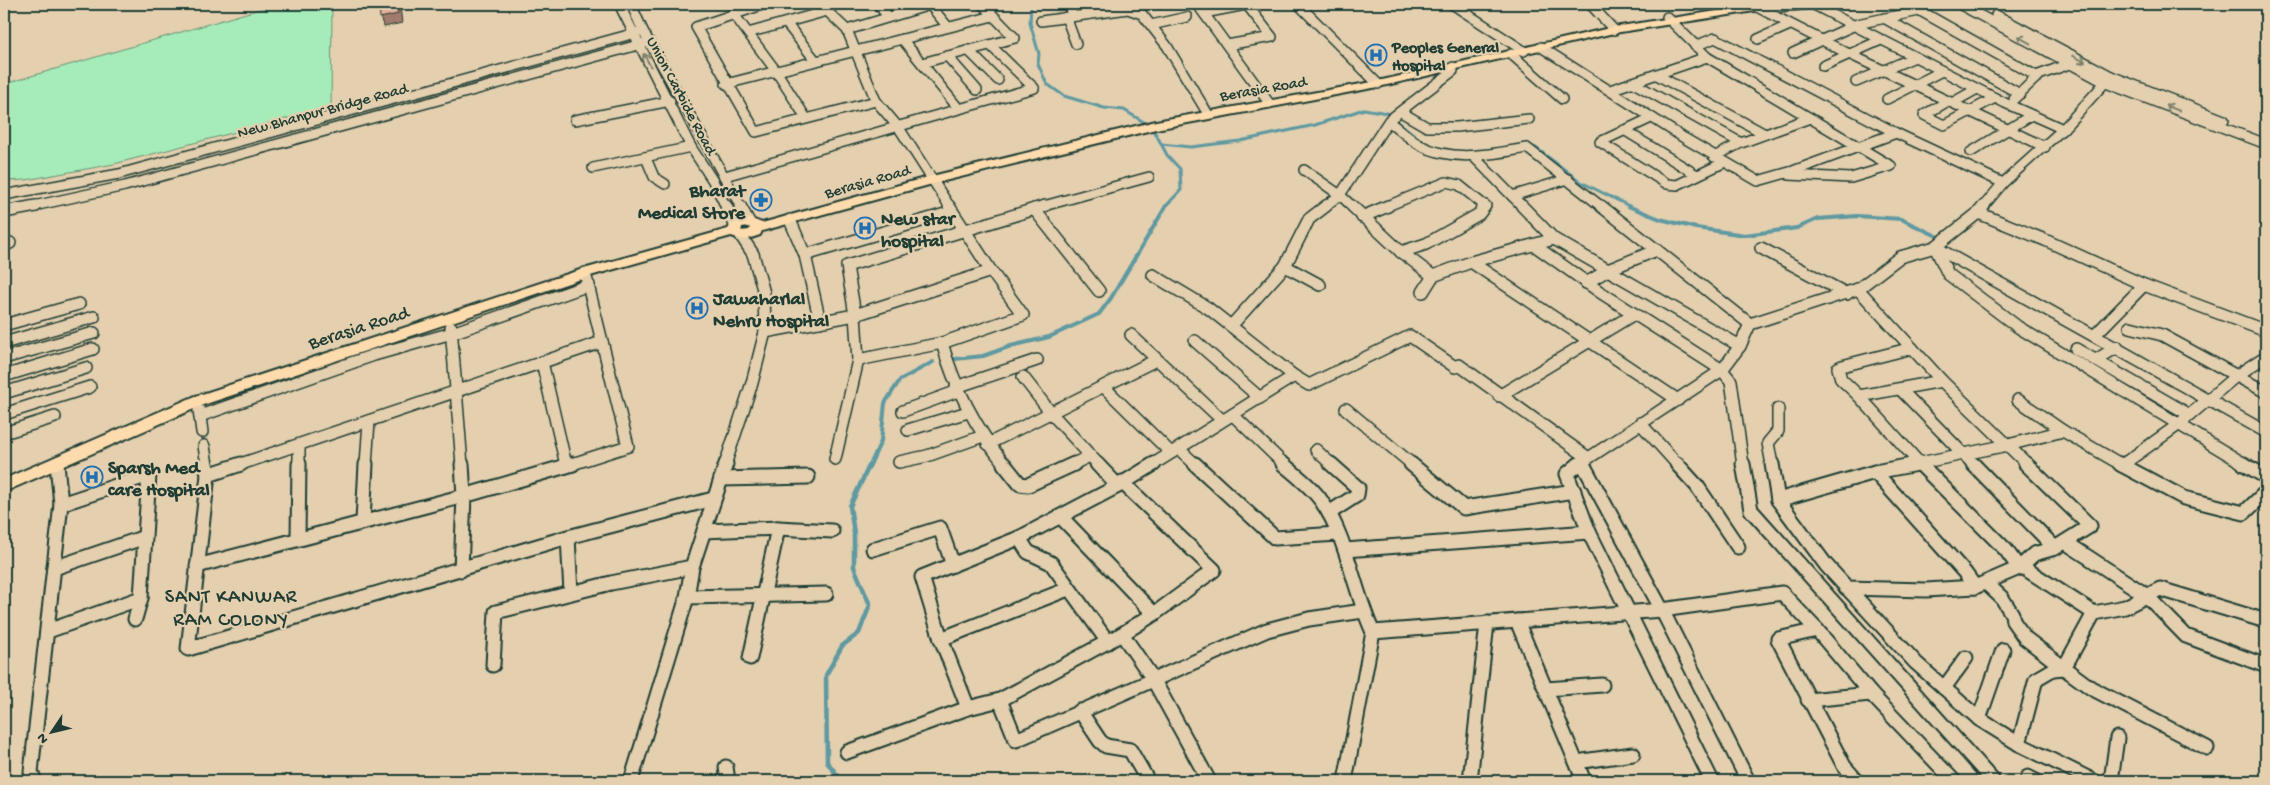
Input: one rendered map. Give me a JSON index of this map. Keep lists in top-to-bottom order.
{
  "streets": {
    "main road": ["Berasia Road"],
    "street": ["Union Carbide Road", "New Bhanpur Bridge Road"]
  },
  "crossings": [
    ["Berasia Road", "Union Carbide Road"],
    ["Union Carbide Road", "New Bhanpur Bridge Road"]
  ],
  "districts": ["SANT KANWAR RAM COLONY"],
  "places": {
    "hospital": [
      "Peoples General Hospital",
      "New star hospital",
      "Jawaharlal Nehru Hospital",
      "Sparsh Med care Hospital"
    ],
    "pharmacy": ["Bharat Medical Store"]
  },
  "north": "bottom left"
}
